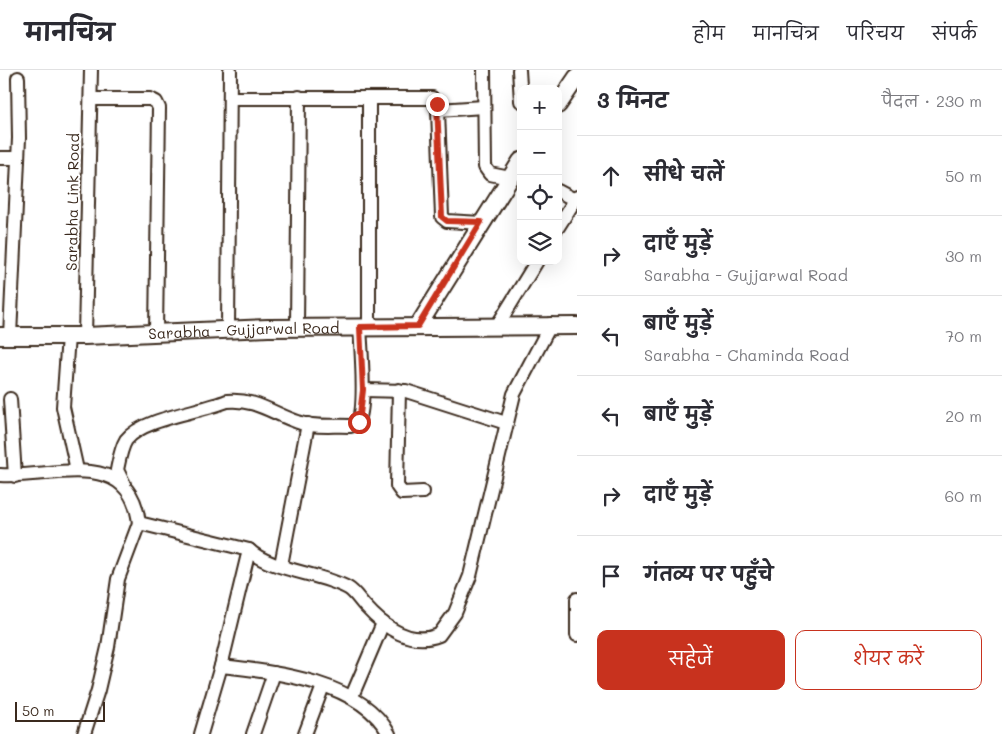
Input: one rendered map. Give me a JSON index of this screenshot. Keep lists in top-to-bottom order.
{
  "streets": {
    "street": ["Sarabha Link Road", "Sarabha - Gujjarwal Road"]
  },
  "crossings": [
    ["Sarabha Link Road", "Sarabha - Gujjarwal Road"]
  ],
  "scale_bar": "50 m",
  "page": {
    "header": "मानचित्र",
    "nav": [
      "होम",
      "मानचित्र",
      "परिचय",
      "संपर्क"
    ],
    "heading": ["3 मिनट", "पैदल · 230 m"],
    "map_buttons": ["+", "−"],
    "list": [
      ["सीधे चलें", "50 m"],
      ["दाएँ मुड़ें", "Sarabha - Gujjarwal Road", "30 m"],
      ["बाएँ मुड़ें", "Sarabha - Chaminda Road", "70 m"],
      ["बाएँ मुड़ें", "20 m"],
      ["दाएँ मुड़ें", "60 m"],
      "गंतव्य पर पहुँचे"
    ],
    "buttons": ["सहेजें", "शेयर करें"],
    "scale": "50 m"
  }
}
